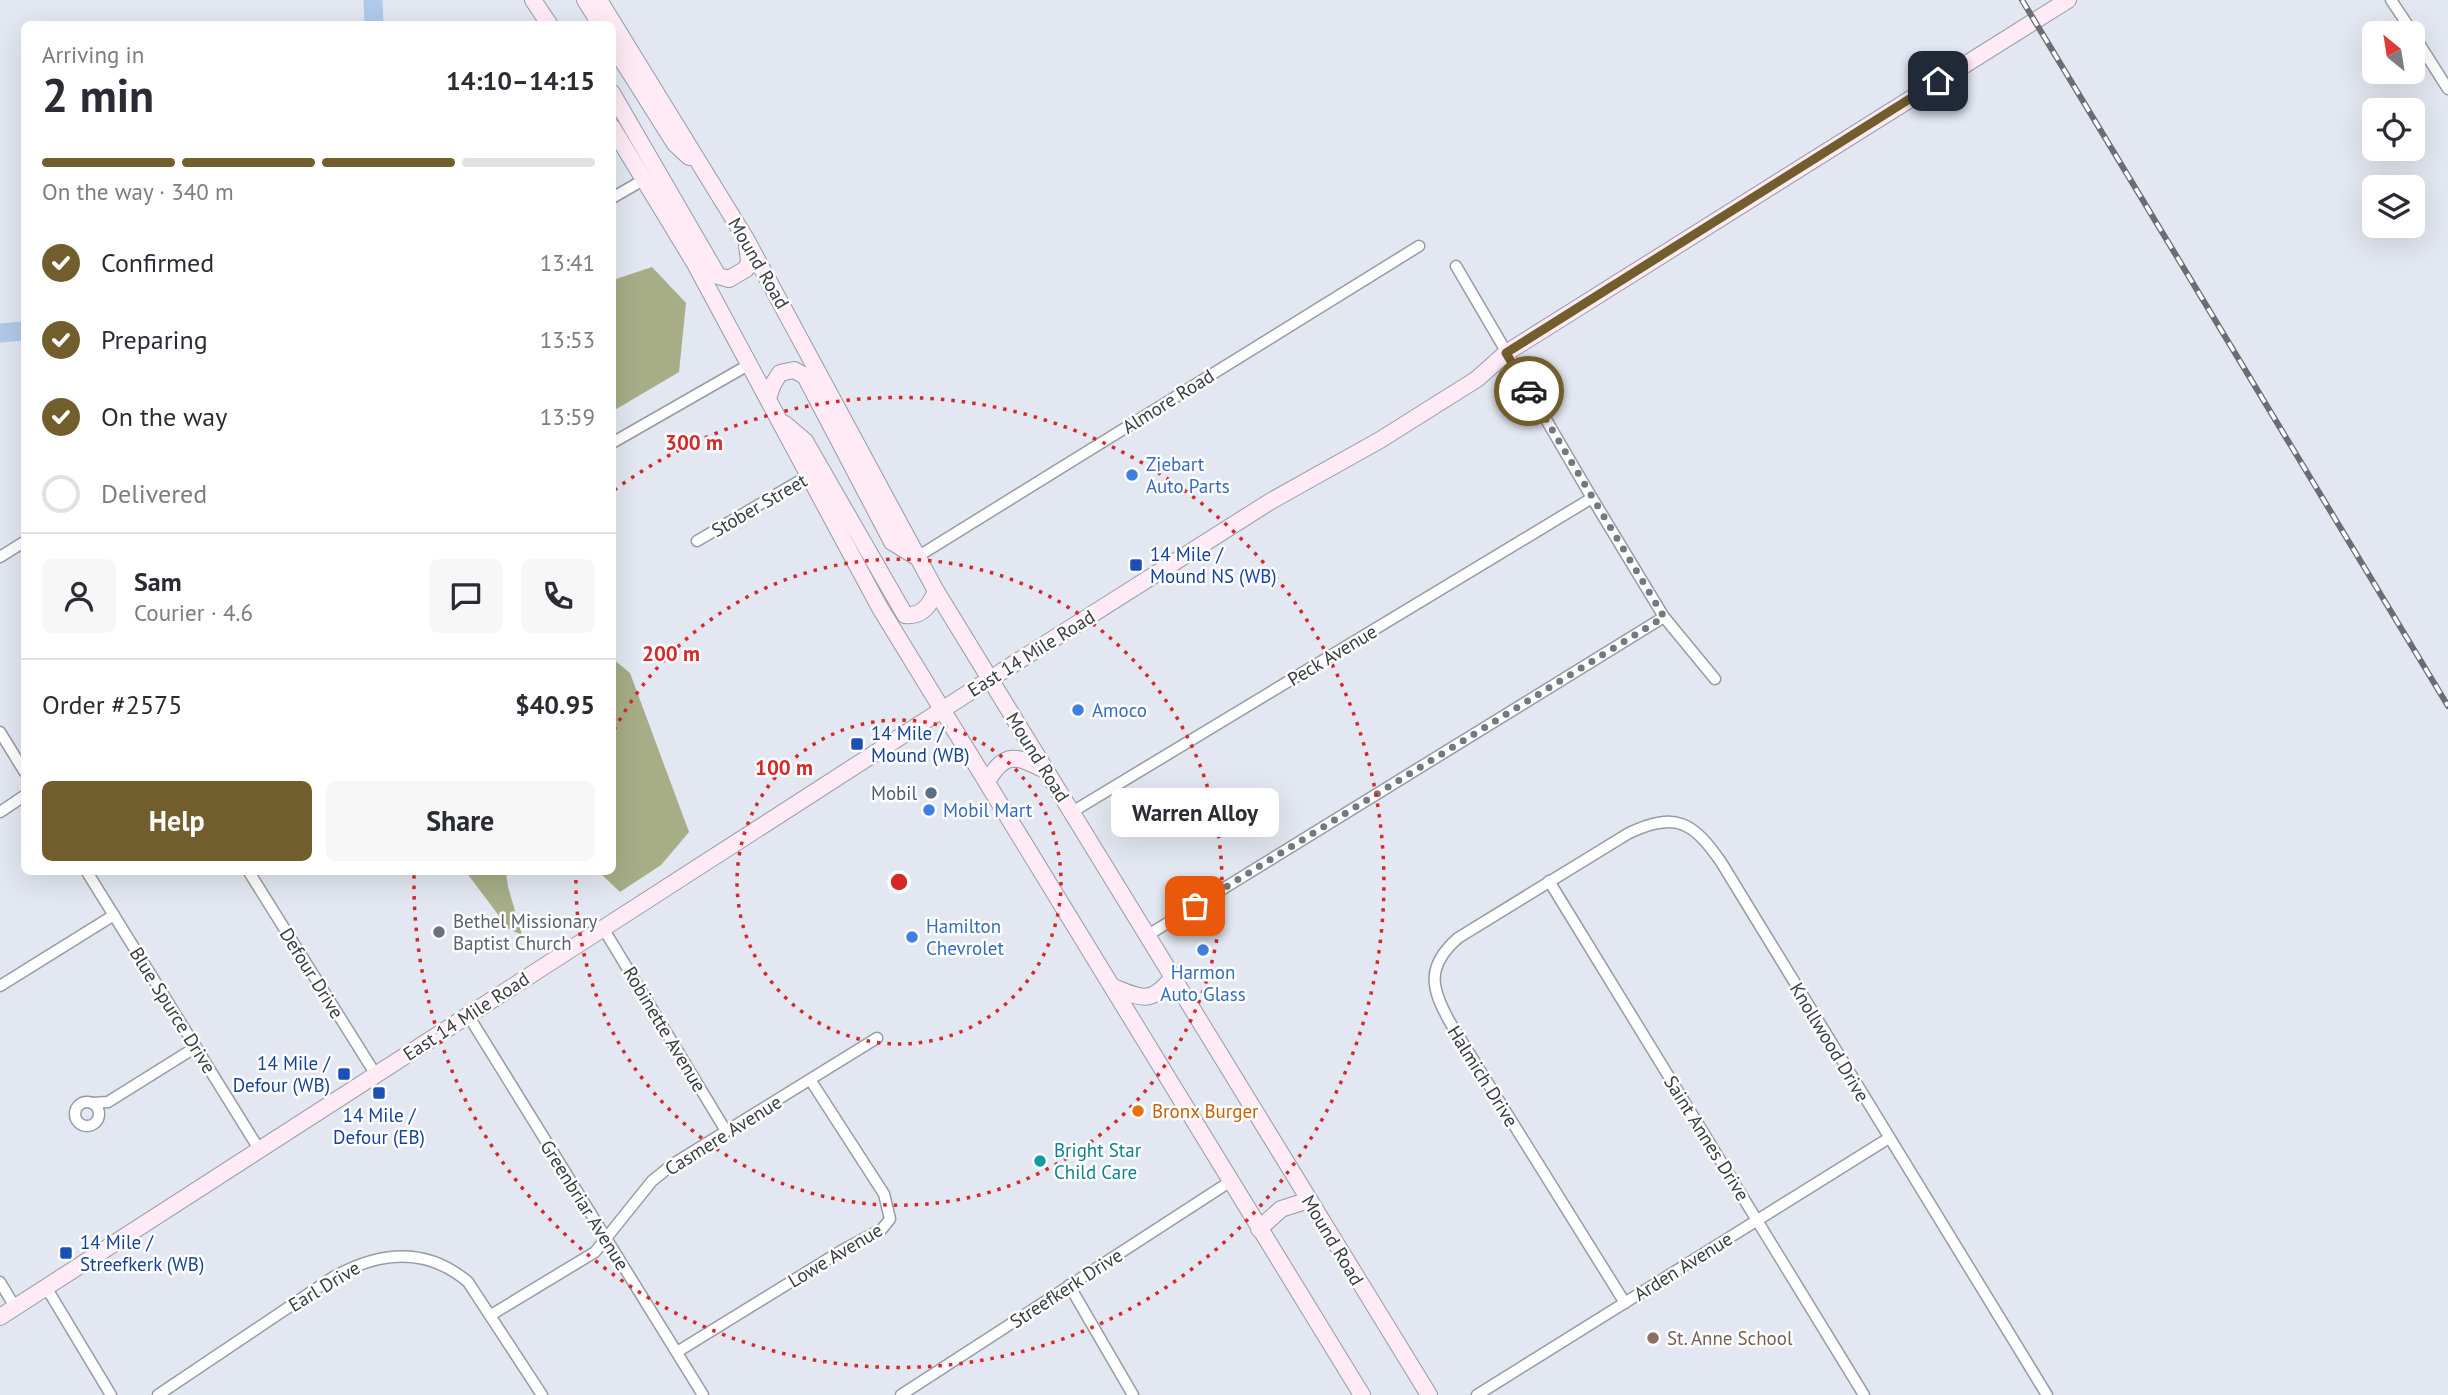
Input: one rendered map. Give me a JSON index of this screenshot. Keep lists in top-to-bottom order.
{
  "streets": {
    "main road": ["Mound Road", "East 14 Mile Road"],
    "street": [
      "Almore Road",
      "Stober Street",
      "Peck Avenue",
      "Defour Drive",
      "Blue Spurce Drive",
      "Robinette Avenue",
      "Knollwood Drive",
      "Halmich Drive",
      "Casmere Avenue",
      "Saint Annes Drive",
      "Greenbriar Avenue",
      "Lowe Avenue",
      "Arden Avenue",
      "Earl Drive",
      "Streefkerk Drive"
    ]
  },
  "crossings": [
    ["Mound Road", "Almore Road"],
    ["Mound Road", "East 14 Mile Road"],
    ["Mound Road", "Peck Avenue"],
    ["East 14 Mile Road", "Defour Drive"],
    ["East 14 Mile Road", "Blue Spurce Drive"],
    ["East 14 Mile Road", "Robinette Avenue"],
    ["East 14 Mile Road", "Greenbriar Avenue"],
    ["Robinette Avenue", "Casmere Avenue"],
    ["Knollwood Drive", "Halmich Drive"],
    ["Knollwood Drive", "Saint Annes Drive"],
    ["Knollwood Drive", "Arden Avenue"],
    ["Halmich Drive", "Saint Annes Drive"],
    ["Halmich Drive", "Arden Avenue"],
    ["Casmere Avenue", "Greenbriar Avenue"],
    ["Casmere Avenue", "Lowe Avenue"],
    ["Casmere Avenue", "Earl Drive"],
    ["Saint Annes Drive", "Arden Avenue"],
    ["Greenbriar Avenue", "Lowe Avenue"]
  ],
  "places": {
    "other": [
      "Ziebart Auto Parts",
      "Amoco",
      "Mobil",
      "Mobil Mart",
      "Warren Alloy",
      "Bethel Missionary Baptist Church",
      "Hamilton Chevrolet",
      "Harmon Auto Glass",
      "Bronx Burger",
      "Bright Star Child Care",
      "St. Anne School"
    ],
    "transit": [
      "14 Mile / Mound NS (WB)",
      "14 Mile / Mound (WB)",
      "14 Mile / Defour (WB)",
      "14 Mile / Defour (EB)",
      "14 Mile / Streefkerk (WB)"
    ]
  },
  "north": "top left",
  "page": {
    "heading": ["2 min", "Arriving in", "14:10–14:15"],
    "panel": [
      "Sam",
      "Courier · 4.6",
      "Order #2575",
      "$40.95"
    ],
    "bar": "On the way · 340 m",
    "list": [
      ["Confirmed", "13:41"],
      ["Preparing", "13:53"],
      ["On the way", "13:59"],
      "Delivered"
    ],
    "buttons": ["Help", "Share"],
    "bubble": "Warren Alloy"
  },
  "rings": ["300 m", "200 m", "100 m"]
}
